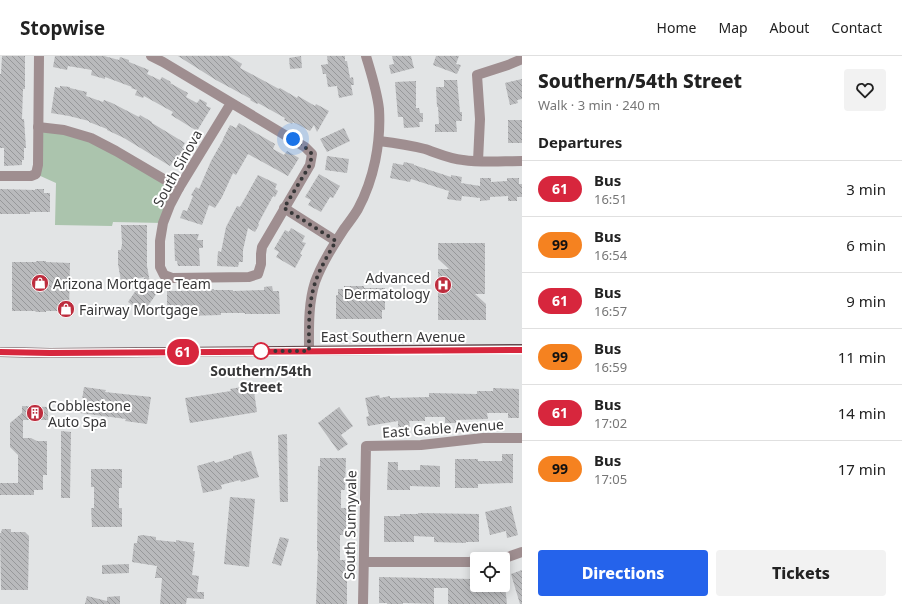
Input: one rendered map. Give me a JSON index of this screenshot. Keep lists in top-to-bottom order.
{
  "streets": {
    "main road": ["East Southern Avenue"],
    "street": ["South Sinova", "East Gable Avenue", "South Sunnyvale"]
  },
  "crossings": [
    ["East Gable Avenue", "South Sunnyvale"]
  ],
  "places": {
    "shop": ["Arizona Mortgage Team", "Fairway Mortgage"],
    "hospital": ["Advanced Dermatology"],
    "other": ["Southern/54th Street"],
    "building": ["Cobblestone Auto Spa"]
  },
  "lines": ["bus line 61"],
  "page": {
    "header": "Stopwise",
    "nav": [
      "Home",
      "Map",
      "About",
      "Contact"
    ],
    "on_map": "61",
    "heading": [
      ["Southern/54th Street", "Walk · 3 min · 240 m"],
      "Departures"
    ],
    "list": [
      {
        "mark": "61",
        "name": "Bus",
        "note": "16:51",
        "value": "3 min"
      },
      {
        "mark": "99",
        "name": "Bus",
        "note": "16:54",
        "value": "6 min"
      },
      {
        "mark": "61",
        "name": "Bus",
        "note": "16:57",
        "value": "9 min"
      },
      {
        "mark": "99",
        "name": "Bus",
        "note": "16:59",
        "value": "11 min"
      },
      {
        "mark": "61",
        "name": "Bus",
        "note": "17:02",
        "value": "14 min"
      },
      {
        "mark": "99",
        "name": "Bus",
        "note": "17:05",
        "value": "17 min"
      }
    ],
    "buttons": ["Directions", "Tickets"]
  }
}
